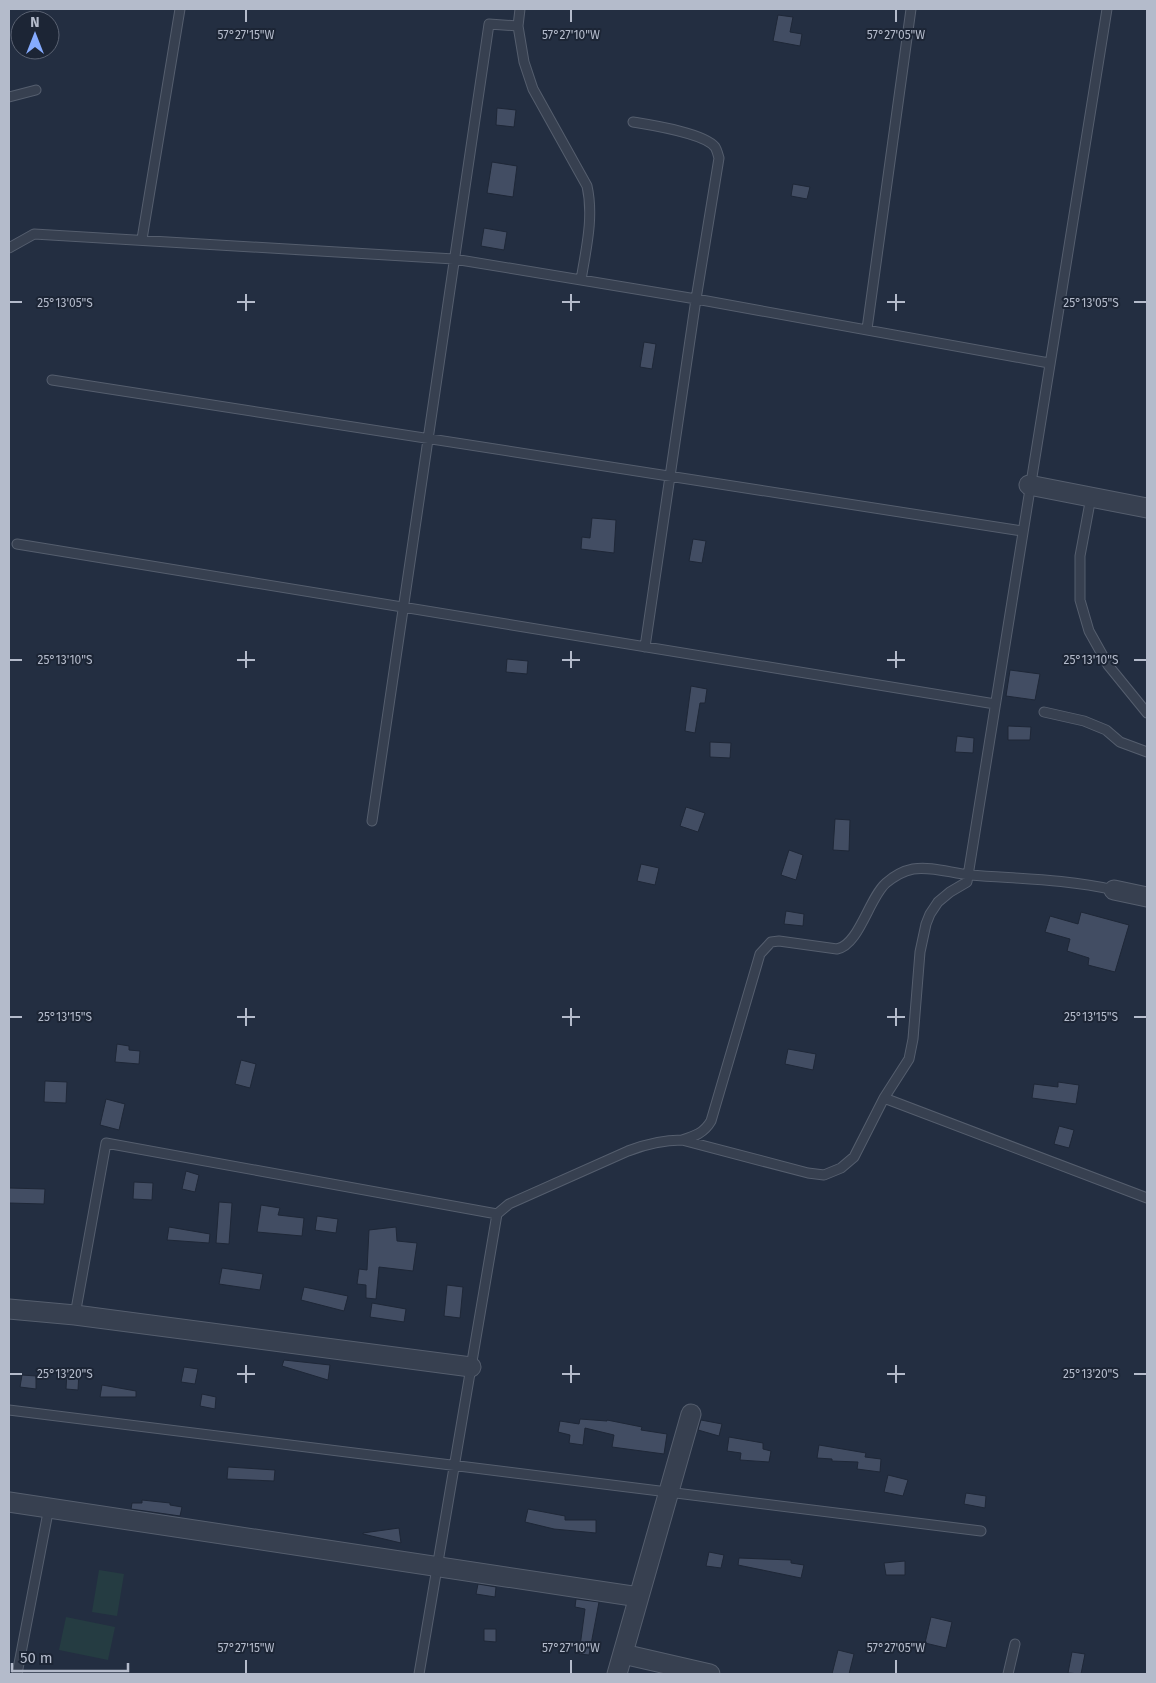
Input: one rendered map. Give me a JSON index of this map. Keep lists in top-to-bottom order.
{
  "scale_bar": "50 m",
  "north": "top",
  "coordinates": [
    "57°27'15\"W",
    "57°27'10\"W",
    "57°27'05\"W",
    "25°13'05\"S",
    "25°13'10\"S",
    "25°13'15\"S",
    "25°13'20\"S"
  ]
}
